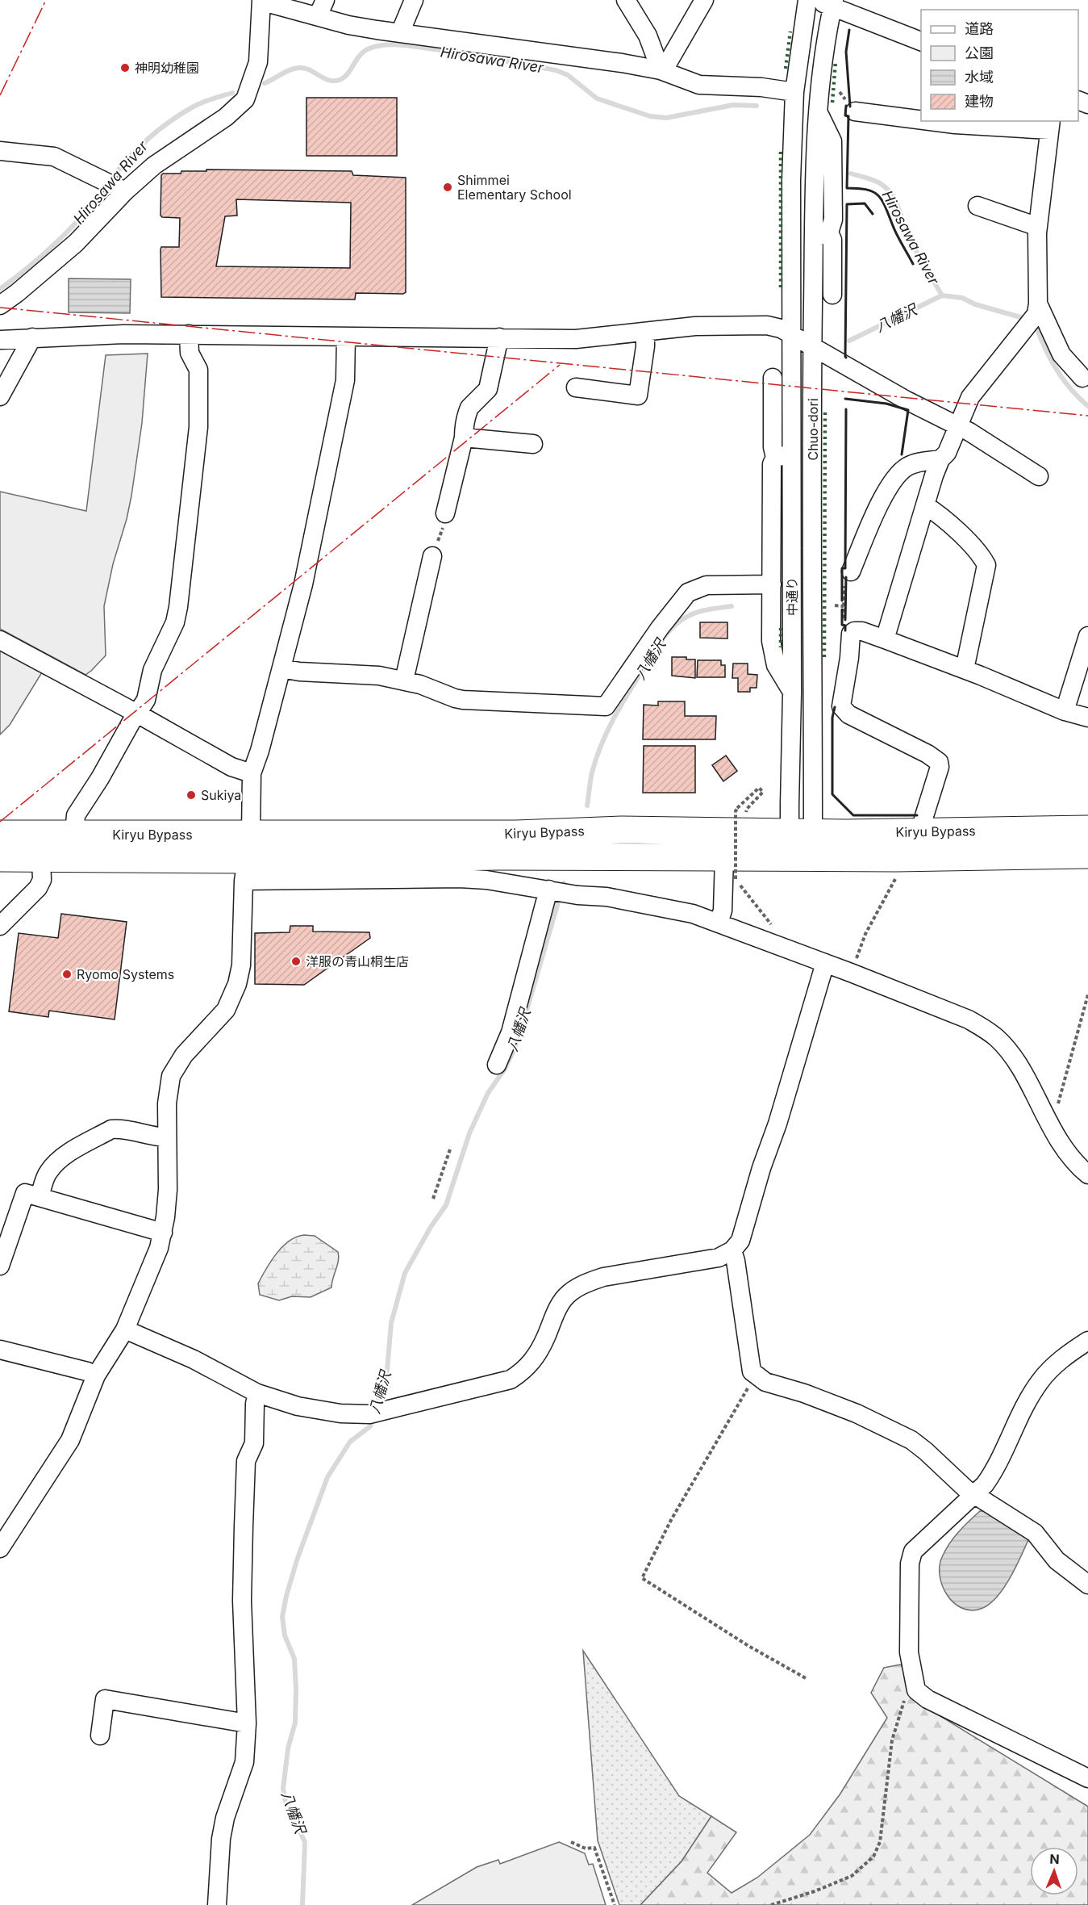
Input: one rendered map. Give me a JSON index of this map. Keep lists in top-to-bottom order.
{
  "streets": {
    "highway": ["Kiryu Bypass"],
    "street": ["Chuo-dori", "中通り"]
  },
  "crossings": [
    ["Chuo-dori", "中通り"],
    ["Chuo-dori", "Kiryu Bypass"],
    ["中通り", "Kiryu Bypass"]
  ],
  "water": ["Hirosawa River", "八幡沢"],
  "places": [
    "神明幼稚園",
    "Shimmei Elementary School",
    "Sukiya",
    "洋服の青山桐生店",
    "Ryomo Systems"
  ],
  "legend": [
    "道路",
    "公園",
    "水域",
    "建物"
  ],
  "north": "top"
}
